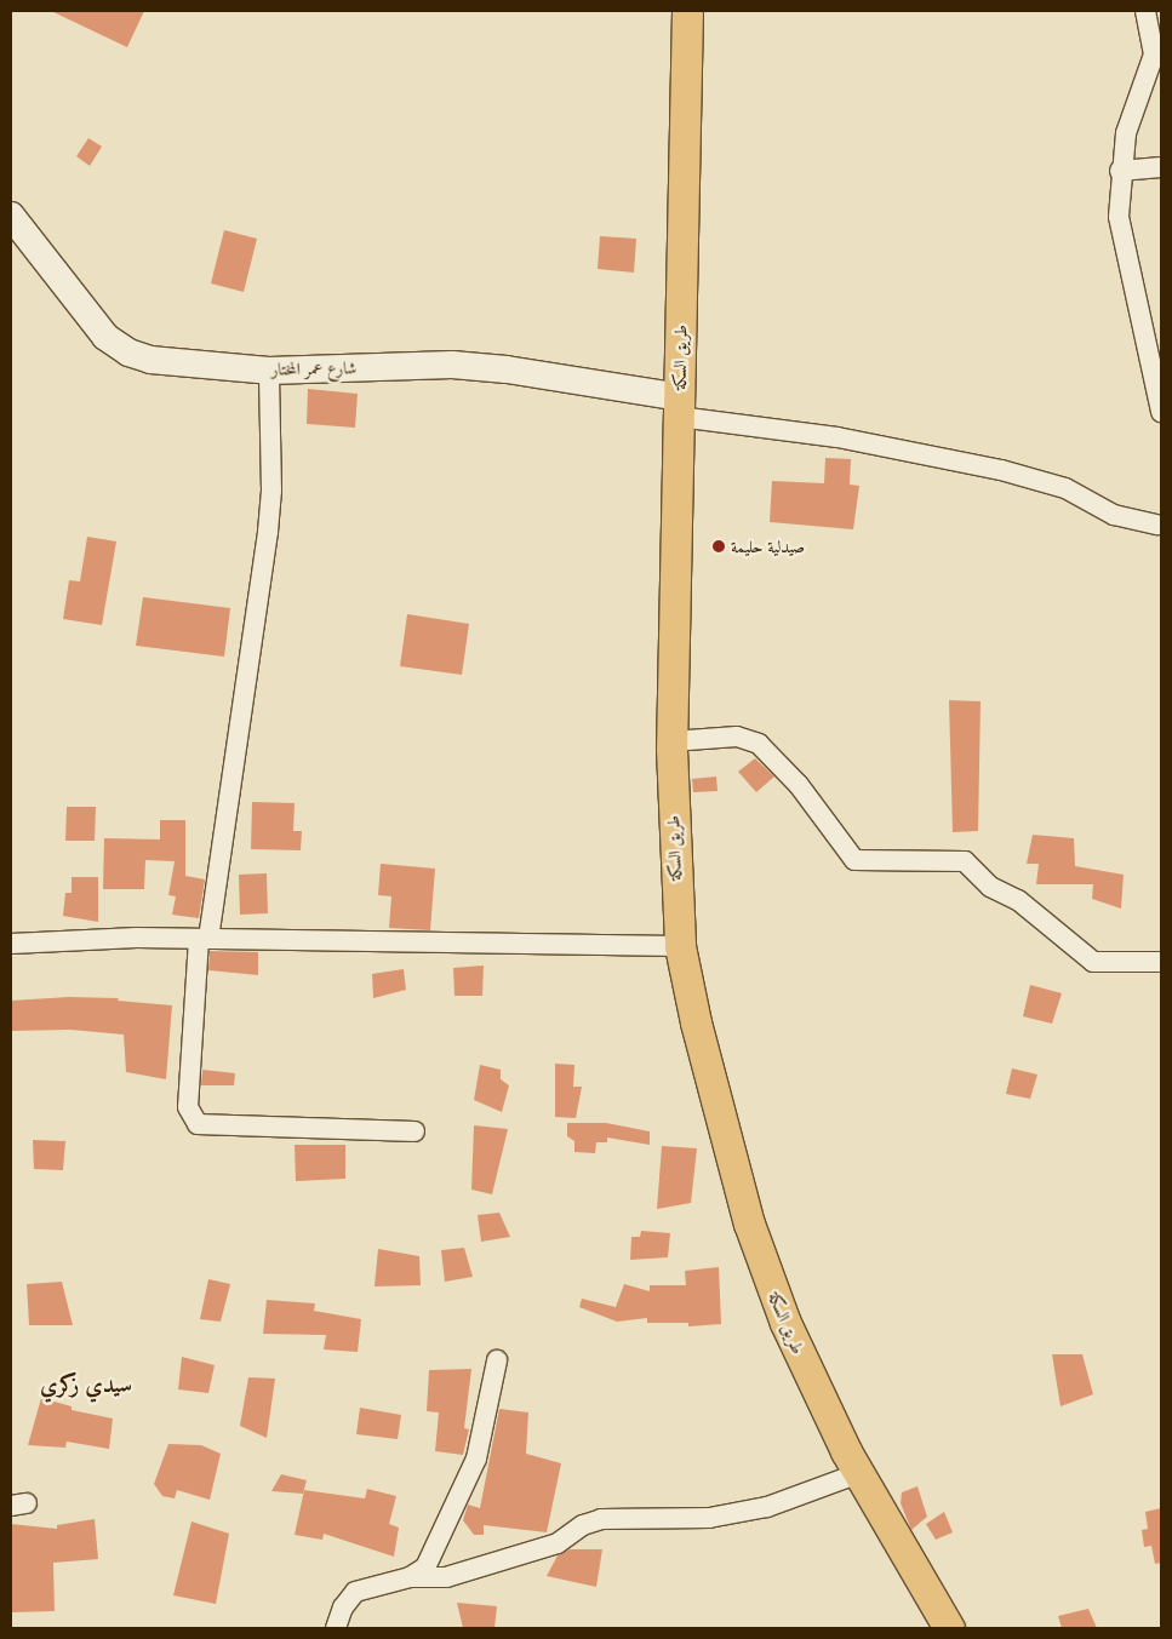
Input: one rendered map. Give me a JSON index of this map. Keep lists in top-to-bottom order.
{
  "streets": {
    "main road": ["طريق السكة"],
    "street": ["شارع عمر المختار"]
  },
  "crossings": [
    ["طريق السكة", "شارع عمر المختار"]
  ],
  "districts": ["سيدي زكري"],
  "places": ["صيدلية حليمة"]
}
